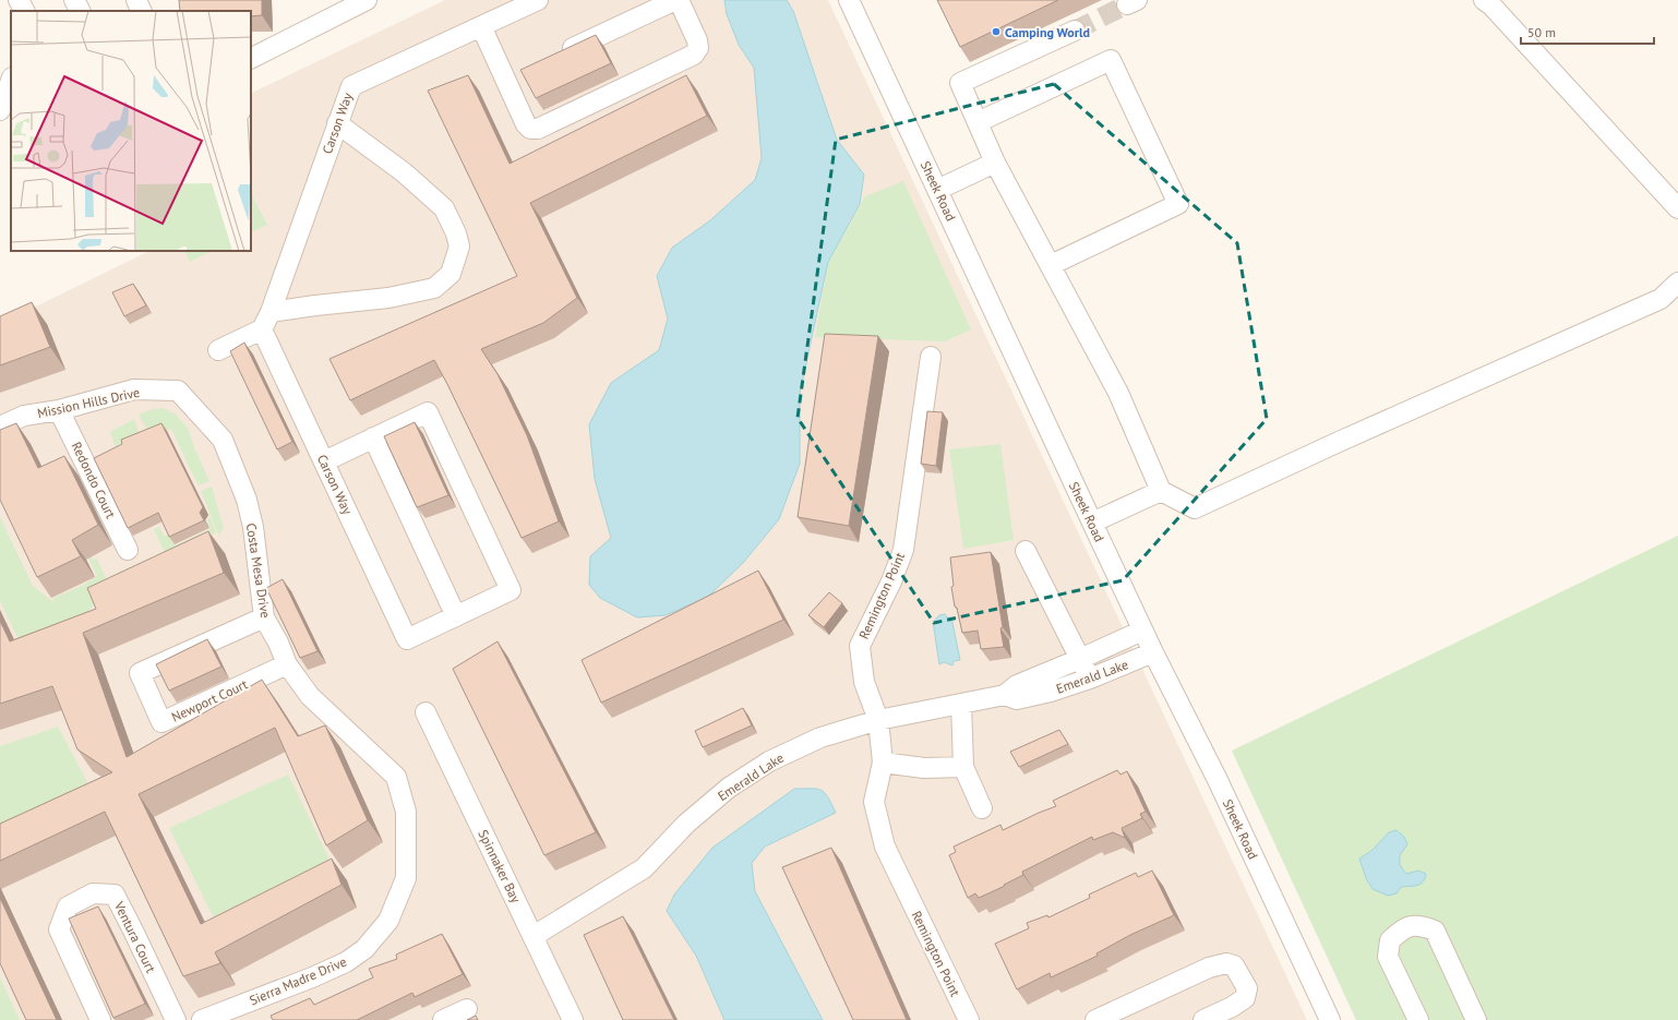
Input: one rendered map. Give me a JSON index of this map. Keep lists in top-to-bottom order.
{
  "streets": {
    "street": [
      "Carson Way",
      "Sheek Road",
      "Mission Hills Drive",
      "Redondo Court",
      "Costa Mesa Drive",
      "Remington Point",
      "Emerald Lake",
      "Newport Court",
      "Spinnaker Bay",
      "Ventura Court",
      "Sierra Madre Drive"
    ]
  },
  "crossings": [
    ["Sheek Road", "Emerald Lake"],
    ["Mission Hills Drive", "Redondo Court"],
    ["Mission Hills Drive", "Costa Mesa Drive"],
    ["Costa Mesa Drive", "Newport Court"],
    ["Costa Mesa Drive", "Sierra Madre Drive"],
    ["Remington Point", "Emerald Lake"],
    ["Emerald Lake", "Spinnaker Bay"]
  ],
  "places": ["Camping World"],
  "scale_bar": "50 m"
}
